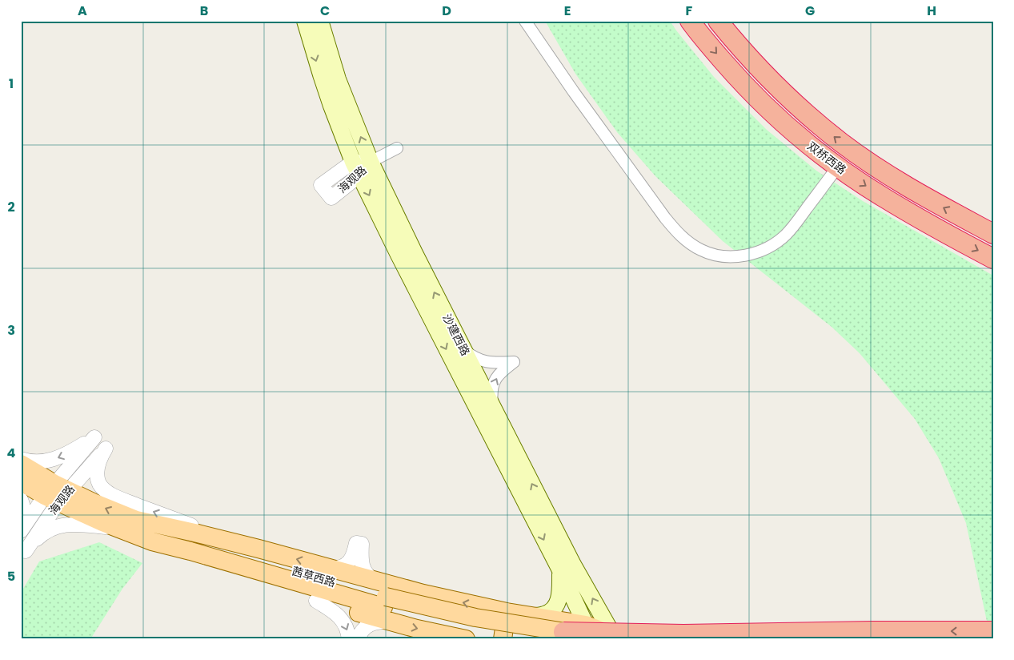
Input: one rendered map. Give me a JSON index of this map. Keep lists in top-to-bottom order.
{
  "streets": {
    "highway": ["双桥西路"],
    "main road": ["沙建西路", "茜草西路"],
    "street": ["海观路"]
  },
  "crossings": [
    ["海观路", "沙建西路"],
    ["海观路", "茜草西路"],
    ["沙建西路", "茜草西路"]
  ],
  "grid": {
    "columns": [
      "A",
      "B",
      "C",
      "D",
      "E",
      "F",
      "G",
      "H"
    ],
    "rows": [
      "1",
      "2",
      "3",
      "4",
      "5"
    ]
  }
}
